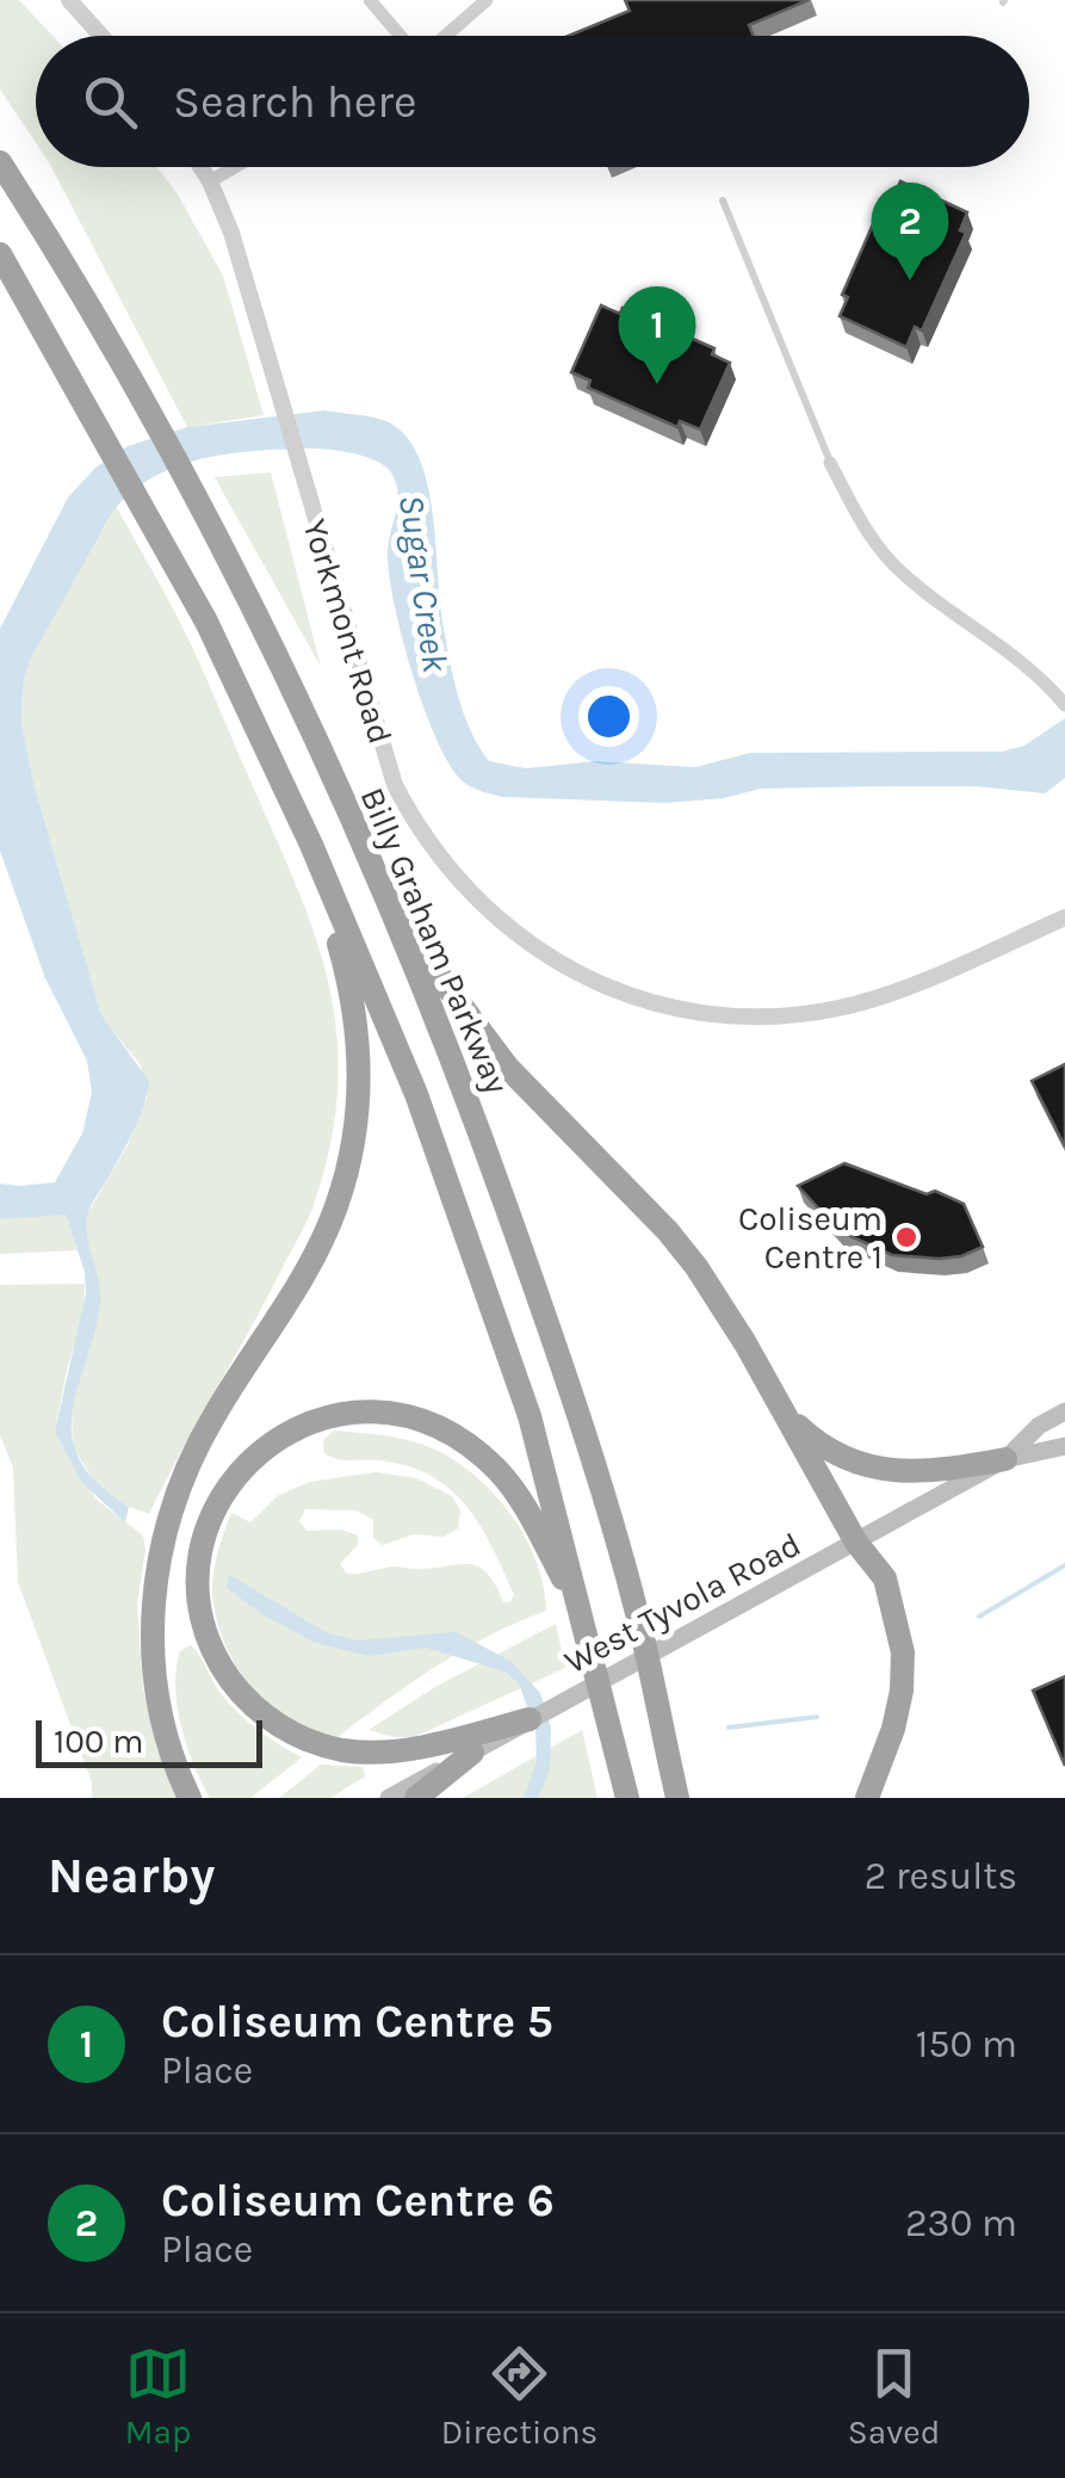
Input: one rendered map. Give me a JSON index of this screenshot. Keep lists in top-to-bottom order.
{
  "streets": {
    "highway": ["Billy Graham Parkway"],
    "main road": ["West Tyvola Road"],
    "street": ["Yorkmont Road"]
  },
  "water": ["Sugar Creek"],
  "places": ["Coliseum Centre 1"],
  "scale_bar": "100 m",
  "page": {
    "search": "Search here",
    "pins": ["2", "1"],
    "scale": "100 m",
    "heading": ["Nearby", "2 results"],
    "list": [
      {
        "mark": "1",
        "name": "Coliseum Centre 5",
        "note": "Place",
        "value": "150 m"
      },
      {
        "mark": "2",
        "name": "Coliseum Centre 6",
        "note": "Place",
        "value": "230 m"
      }
    ],
    "nav": ["Map", "Directions", "Saved"]
  }
}
